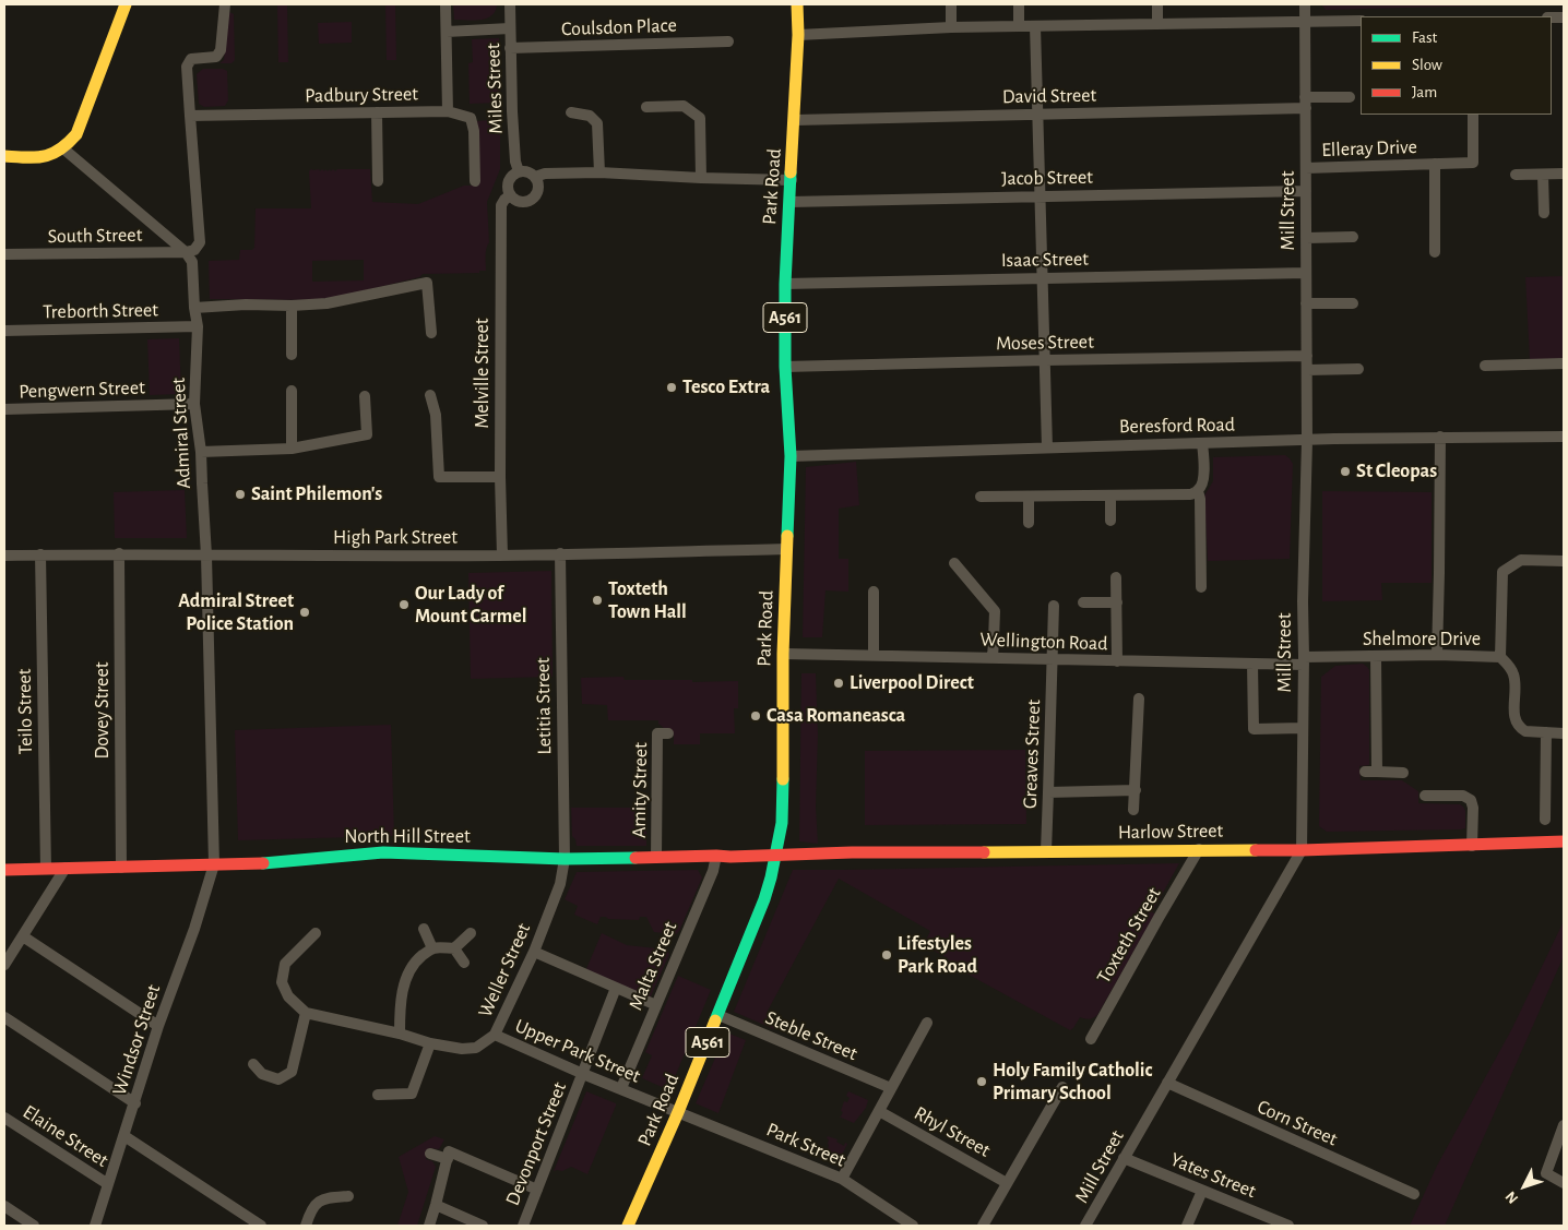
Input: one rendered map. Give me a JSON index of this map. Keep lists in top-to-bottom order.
{
  "streets": {
    "main road": [
      "Park Road",
      "A561",
      "Harlow Street",
      "North Hill Street"
    ],
    "street": [
      "Coulsdon Place",
      "Miles Street",
      "Padbury Street",
      "David Street",
      "Elleray Drive",
      "Jacob Street",
      "Mill Street",
      "South Street",
      "Isaac Street",
      "Treborth Street",
      "Moses Street",
      "Melville Street",
      "Pengwern Street",
      "Beresford Road",
      "Admiral Street",
      "High Park Street",
      "Shelmore Drive",
      "Wellington Road",
      "Letitia Street",
      "Dovey Street",
      "Teilo Street",
      "Greaves Street",
      "Amity Street",
      "Toxteth Street",
      "Malta Street",
      "Weller Street",
      "Steble Street",
      "Windsor Street",
      "Upper Park Street",
      "Corn Street",
      "Rhyl Street",
      "Elaine Street",
      "Devonport Street",
      "Park Street",
      "Yates Street"
    ]
  },
  "crossings": [
    ["Coulsdon Place", "Miles Street"],
    ["Miles Street", "Melville Street"],
    ["David Street", "Park Road"],
    ["David Street", "Mill Street"],
    ["Elleray Drive", "Mill Street"],
    ["Jacob Street", "Park Road"],
    ["Jacob Street", "Mill Street"],
    ["Park Road", "Isaac Street"],
    ["Park Road", "Moses Street"],
    ["Park Road", "Beresford Road"],
    ["Park Road", "High Park Street"],
    ["Park Road", "Wellington Road"],
    ["Park Road", "Harlow Street"],
    ["Park Road", "North Hill Street"],
    ["Park Road", "Steble Street"],
    ["Park Road", "Upper Park Street"],
    ["Park Road", "Park Street"],
    ["Mill Street", "Isaac Street"],
    ["Mill Street", "Moses Street"],
    ["Mill Street", "Beresford Road"],
    ["Mill Street", "Shelmore Drive"],
    ["Mill Street", "Wellington Road"],
    ["Mill Street", "Harlow Street"],
    ["Mill Street", "Corn Street"],
    ["Mill Street", "Yates Street"],
    ["South Street", "Admiral Street"],
    ["Treborth Street", "Admiral Street"],
    ["Melville Street", "High Park Street"],
    ["Pengwern Street", "Admiral Street"],
    ["Admiral Street", "High Park Street"],
    ["Admiral Street", "North Hill Street"],
    ["Admiral Street", "Windsor Street"],
    ["High Park Street", "Letitia Street"],
    ["High Park Street", "Dovey Street"],
    ["High Park Street", "Teilo Street"],
    ["Shelmore Drive", "Wellington Road"],
    ["Wellington Road", "Greaves Street"],
    ["Letitia Street", "North Hill Street"],
    ["Letitia Street", "Weller Street"],
    ["Dovey Street", "North Hill Street"],
    ["Teilo Street", "North Hill Street"],
    ["Greaves Street", "Harlow Street"],
    ["Amity Street", "North Hill Street"],
    ["Harlow Street", "North Hill Street"],
    ["Harlow Street", "Toxteth Street"],
    ["North Hill Street", "Malta Street"],
    ["North Hill Street", "Weller Street"],
    ["North Hill Street", "Windsor Street"],
    ["Malta Street", "Upper Park Street"],
    ["Weller Street", "Upper Park Street"],
    ["Windsor Street", "Elaine Street"],
    ["Upper Park Street", "Devonport Street"],
    ["Upper Park Street", "Park Street"]
  ],
  "places": [
    "Tesco Extra",
    "St Cleopas",
    "Saint Philemon's",
    "Toxteth Town Hall",
    "Our Lady of Mount Carmel",
    "Admiral Street Police Station",
    "Liverpool Direct",
    "Casa Romaneasca",
    "Lifestyles Park Road",
    "Holy Family Catholic Primary School"
  ],
  "legend": ["Fast", "Slow", "Jam"],
  "north": "bottom left"
}
